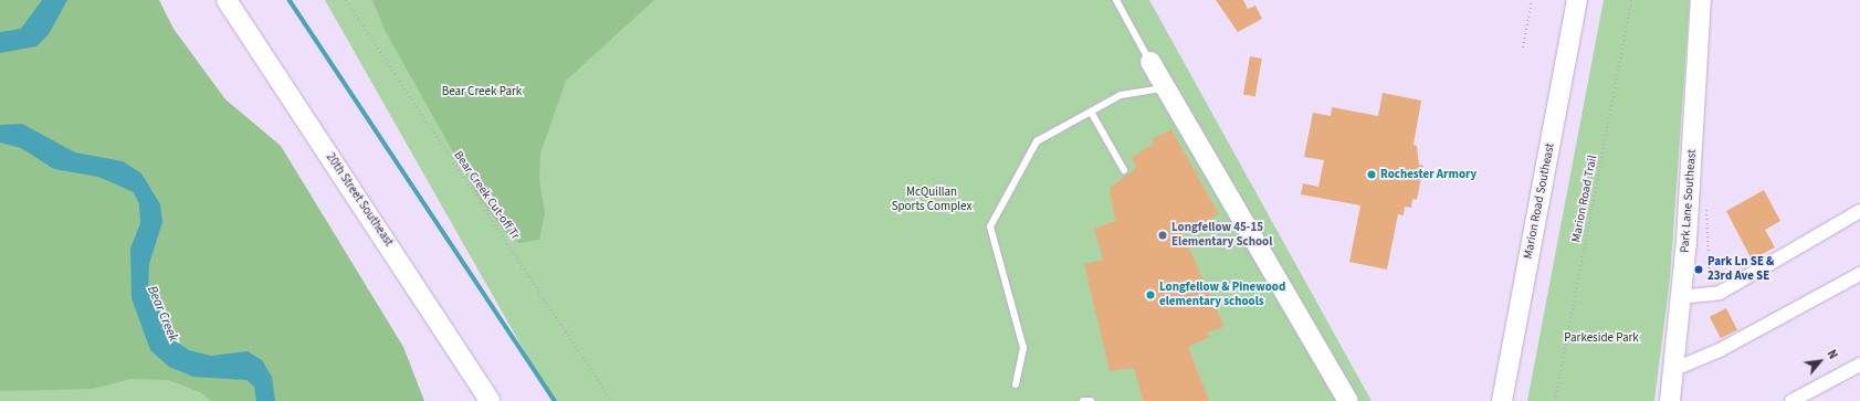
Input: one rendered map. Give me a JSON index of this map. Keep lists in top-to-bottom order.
{
  "streets": {
    "street": ["20th Street Southeast", "Marion Road Southeast", "Park Lane Southeast"],
    "path": ["Bear Creek Cut-off Tr", "Marion Road Trail"]
  },
  "water": ["Bear Creek"],
  "parks": ["Bear Creek Park", "McQuillan Sports Complex", "Parkeside Park"],
  "places": [
    "Rochester Armory",
    "Longfellow 45-15 Elementary School",
    "Park Ln SE & 23rd Ave SE",
    "Longfellow & Pinewood elementary schools"
  ],
  "north": "top right"
}
